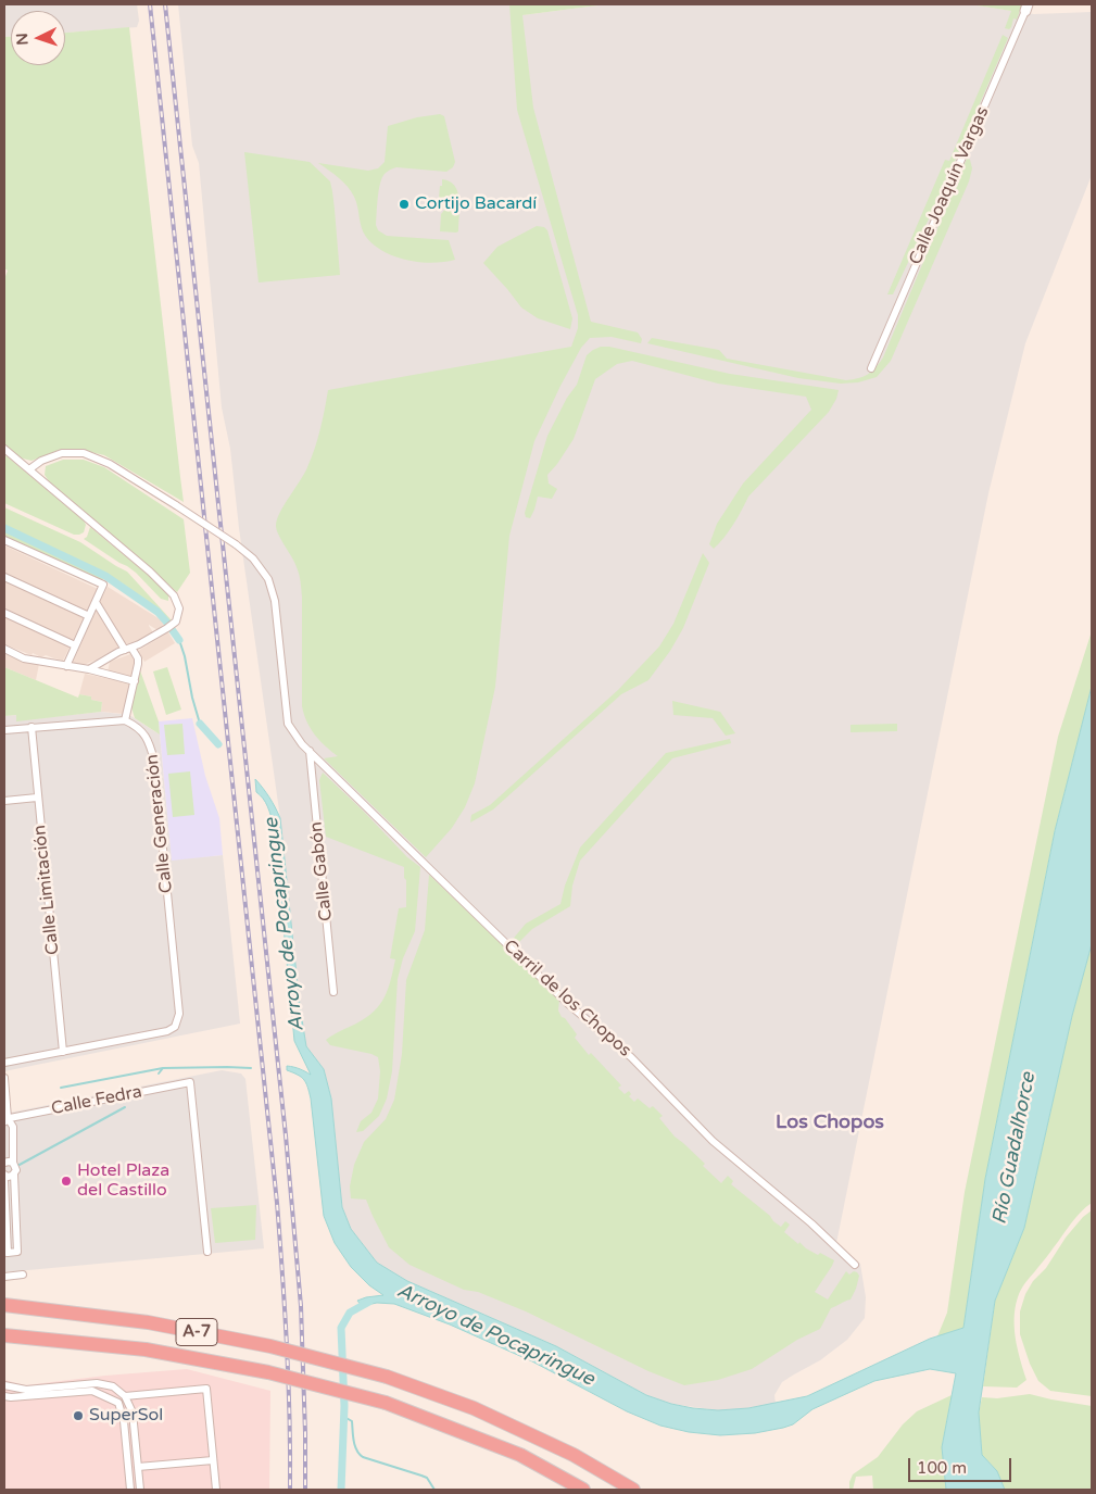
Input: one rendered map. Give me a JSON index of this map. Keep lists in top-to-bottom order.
{
  "streets": {
    "highway": ["A-7"],
    "street": [
      "Calle Joaquín Vargas",
      "Calle Generación",
      "Calle Gabón",
      "Calle Limitación",
      "Carril de los Chopos",
      "Calle Fedra"
    ]
  },
  "crossings": [
    ["Calle Generación", "Calle Limitación"],
    ["Calle Gabón", "Carril de los Chopos"]
  ],
  "districts": ["Los Chopos"],
  "water": ["Arroyo de Pocapringue", "Río Guadalhorce"],
  "places": ["Cortijo Bacardí", "Hotel Plaza del Castillo", "SuperSol"],
  "scale_bar": "100 m",
  "north": "left"
}
